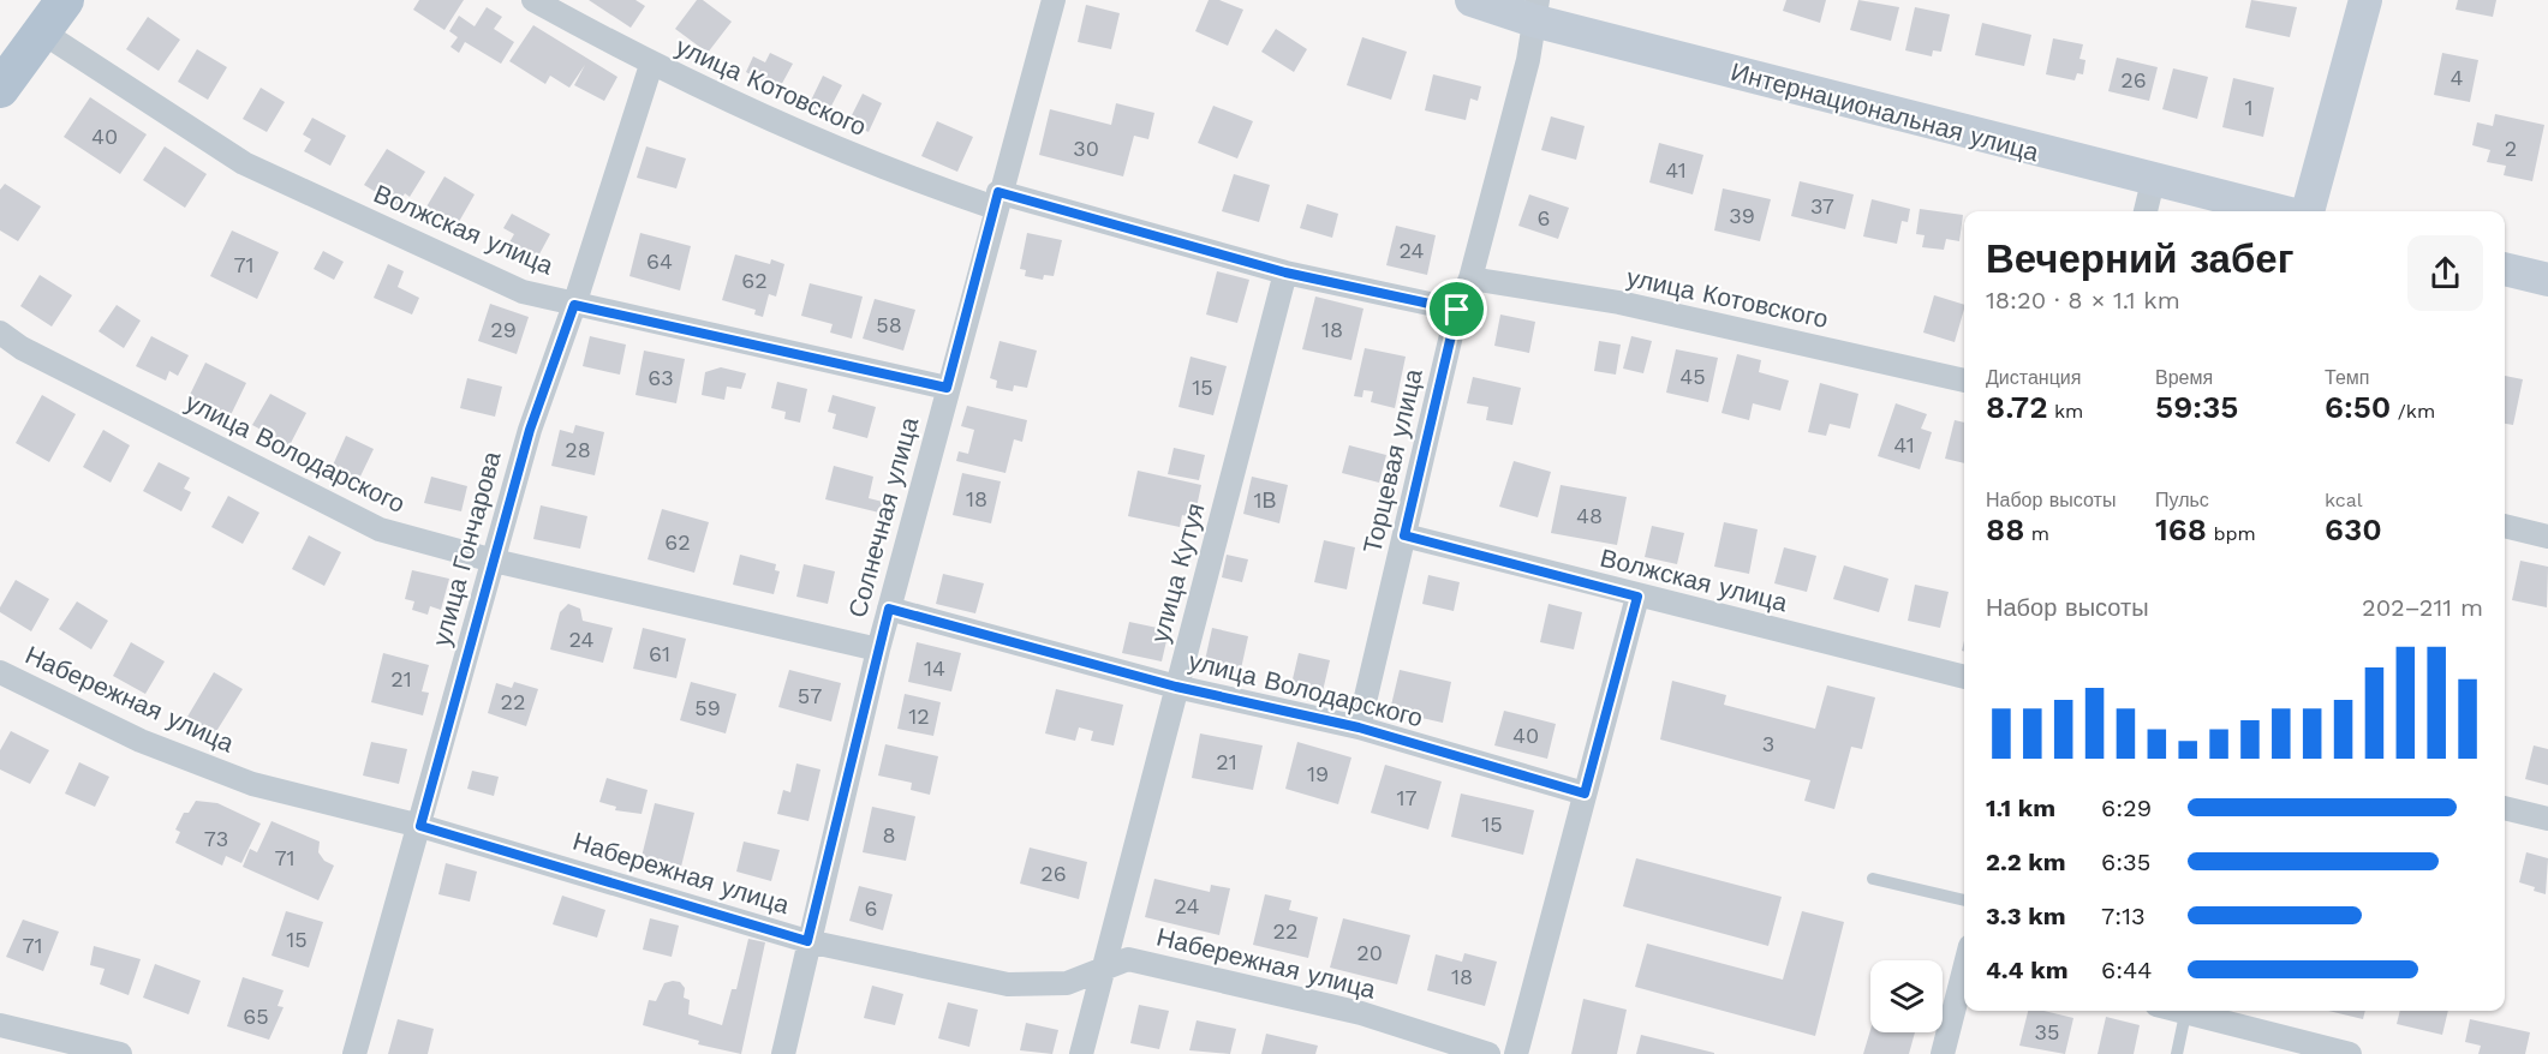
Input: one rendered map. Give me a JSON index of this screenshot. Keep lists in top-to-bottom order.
{
  "streets": {
    "street": [
      "улица Котовского",
      "Интернациональная улица",
      "Волжская улица",
      "улица Володарского",
      "Торцевая улица",
      "Солнечная улица",
      "улица Гончарова",
      "улица Кутуя",
      "Набережная улица"
    ]
  },
  "crossings": [
    ["улица Котовского", "Торцевая улица"],
    ["улица Котовского", "Солнечная улица"],
    ["улица Котовского", "улица Гончарова"],
    ["улица Котовского", "улица Кутуя"],
    ["Интернациональная улица", "Торцевая улица"],
    ["Волжская улица", "Торцевая улица"],
    ["Волжская улица", "Солнечная улица"],
    ["Волжская улица", "улица Гончарова"],
    ["улица Володарского", "Торцевая улица"],
    ["улица Володарского", "Солнечная улица"],
    ["улица Володарского", "улица Гончарова"],
    ["улица Володарского", "улица Кутуя"],
    ["Солнечная улица", "Набережная улица"],
    ["улица Гончарова", "Набережная улица"],
    ["улица Кутуя", "Набережная улица"]
  ],
  "house_numbers": [
    "4",
    "26",
    "1",
    "40",
    "30",
    "2",
    "41",
    "37",
    "39",
    "6",
    "24",
    "64",
    "71",
    "62",
    "58",
    "29",
    "18",
    "45",
    "63",
    "15",
    "41",
    "28",
    "18",
    "1В",
    "48",
    "62",
    "24",
    "61",
    "14",
    "21",
    "57",
    "22",
    "59",
    "12",
    "40",
    "3",
    "21",
    "19",
    "17",
    "15",
    "8",
    "73",
    "71",
    "26",
    "24",
    "6",
    "22",
    "15",
    "71",
    "20",
    "18",
    "65",
    "35"
  ],
  "page": {
    "heading": ["Вечерний забег", "18:20 · 8 × 1.1 km"],
    "stats": [
      ["Дистанция", "8.72 km"],
      ["Время", "59:35"],
      ["Темп", "6:50 /km"],
      ["Набор высоты", "88 m"],
      ["Пульс", "168 bpm"],
      ["kcal", "630"]
    ],
    "chart": ["Набор высоты", "202–211 m"],
    "list": [
      {
        "name": "1.1 km",
        "note": "6:29"
      },
      {
        "name": "2.2 km",
        "note": "6:35"
      },
      {
        "name": "3.3 km",
        "note": "7:13"
      },
      {
        "name": "4.4 km",
        "note": "6:44"
      }
    ]
  }
}
